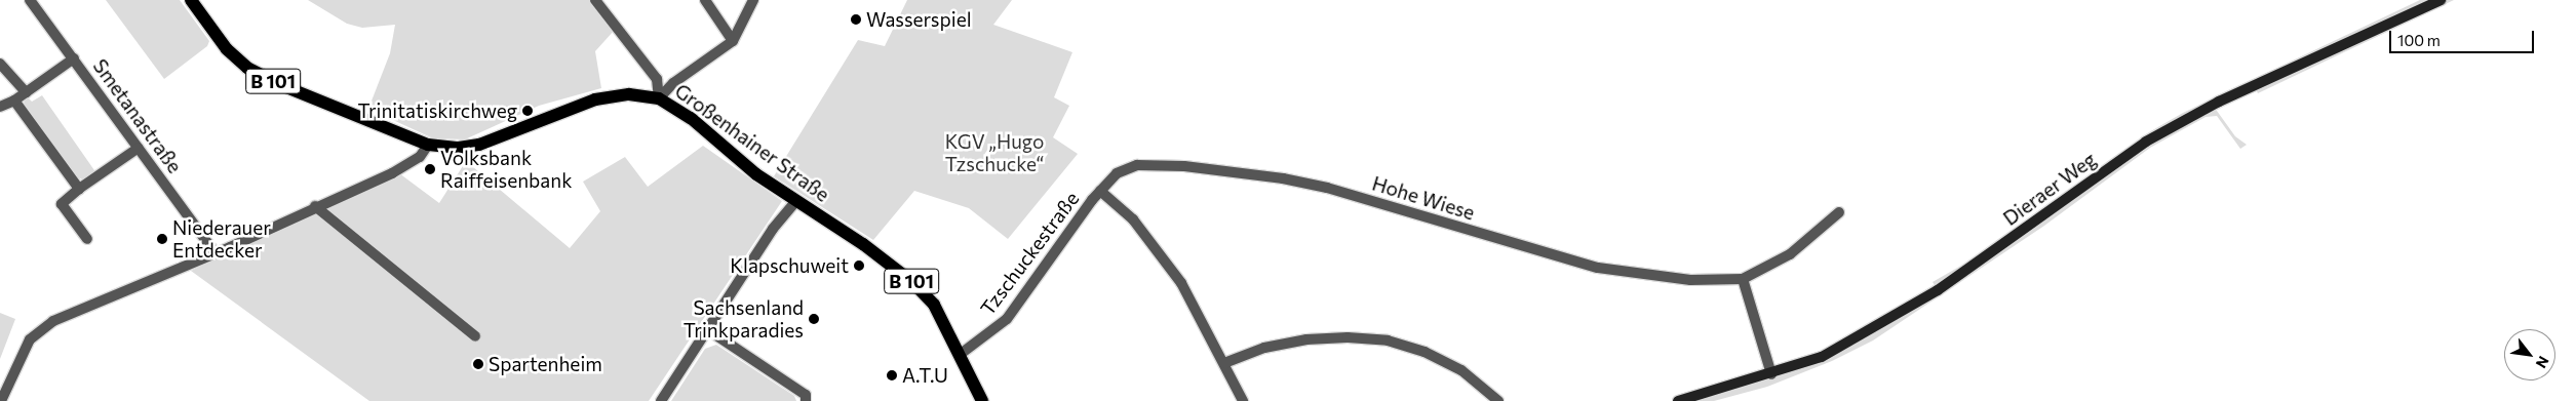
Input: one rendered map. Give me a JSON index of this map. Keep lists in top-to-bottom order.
{
  "streets": {
    "main road": ["B 101", "Großenhainer Straße", "Dieraer Weg"],
    "street": ["Smetanastraße", "Hohe Wiese", "Tzschuckestraße"]
  },
  "crossings": [
    ["Großenhainer Straße", "Tzschuckestraße"],
    ["Hohe Wiese", "Tzschuckestraße"]
  ],
  "parks": ["KGV „Hugo Tzschucke“"],
  "places": [
    "Wasserspiel",
    "Trinitatiskirchweg",
    "Volksbank Raiffeisenbank",
    "Niederauer Entdecker",
    "Klapschuweit",
    "Sachsenland Trinkparadies",
    "Spartenheim",
    "A.T.U"
  ],
  "scale_bar": "100 m",
  "north": "bottom right"
}
